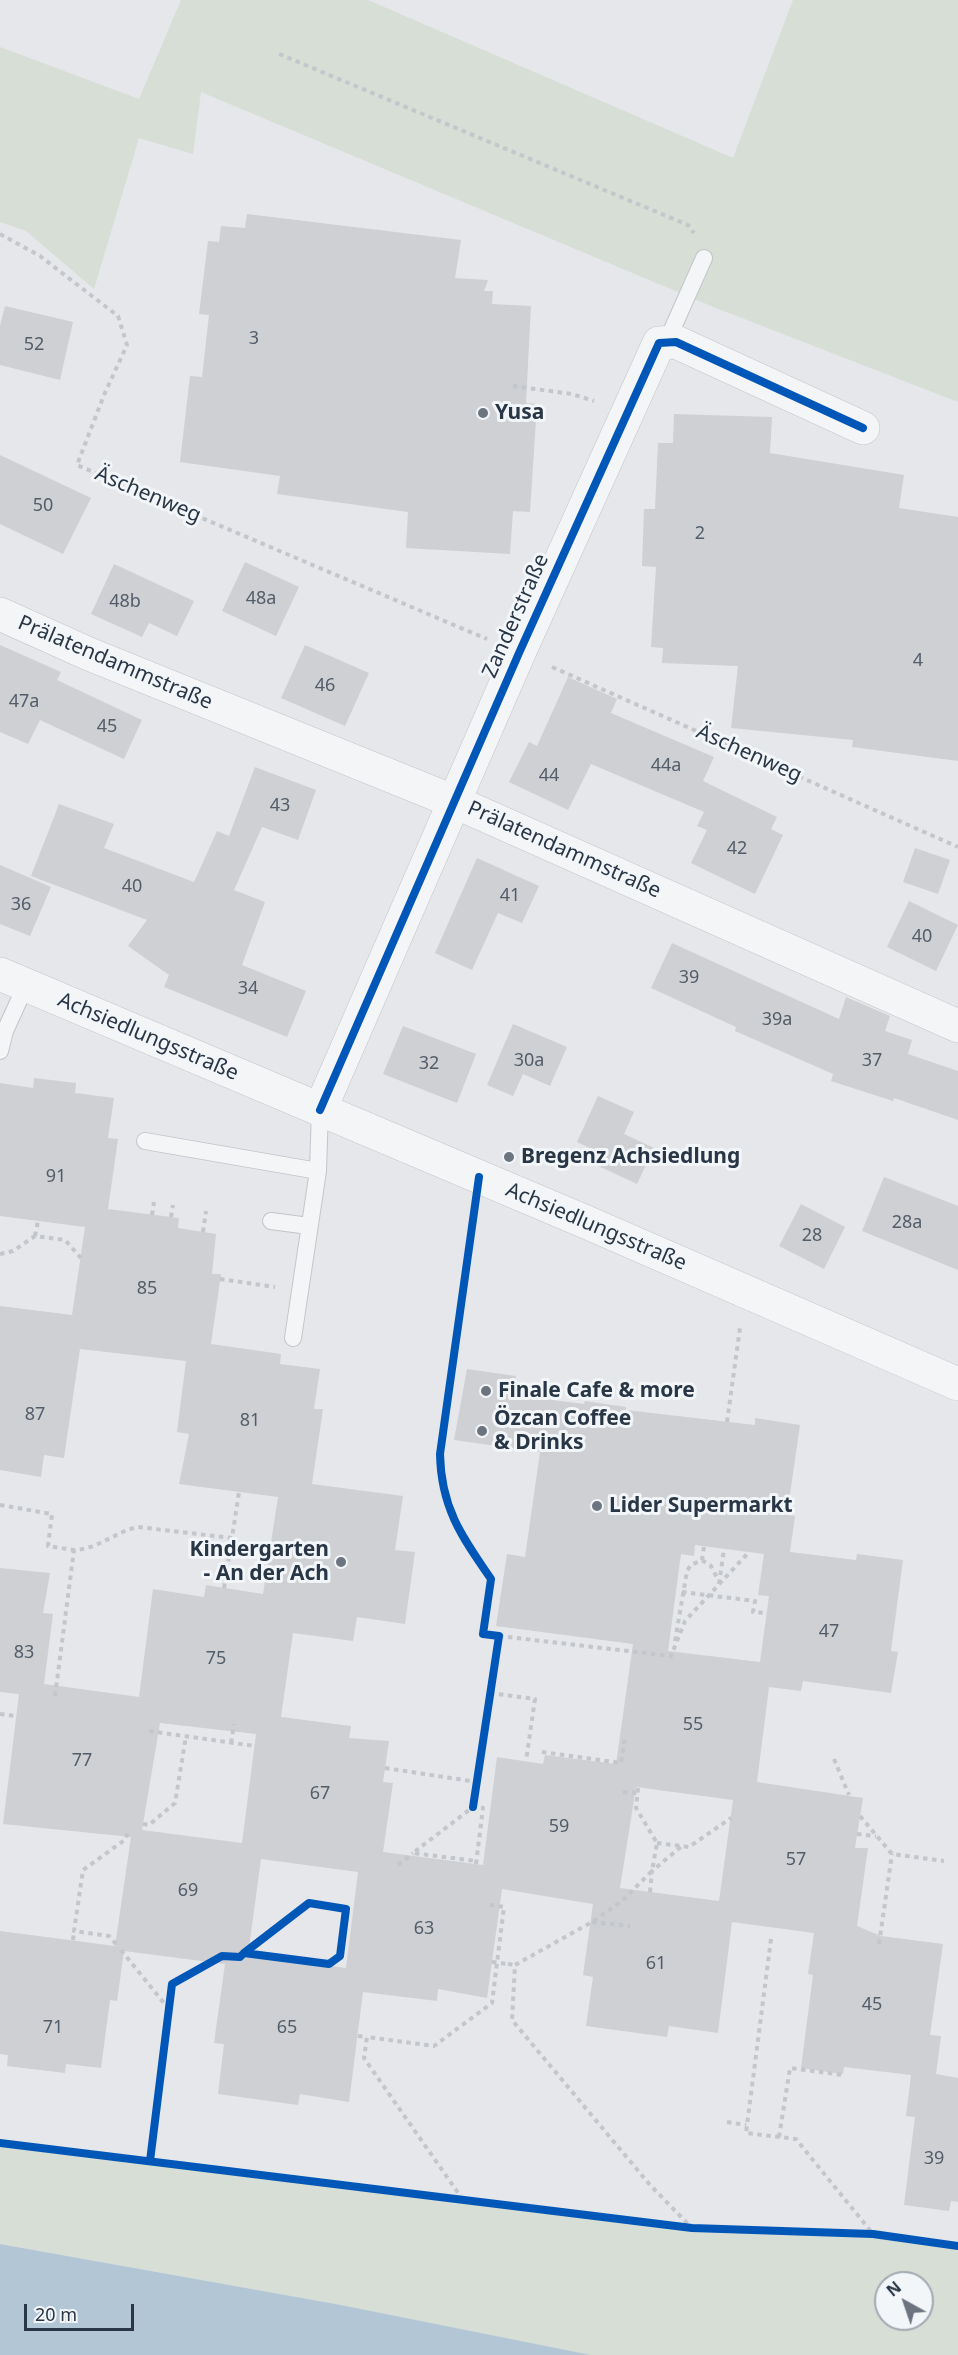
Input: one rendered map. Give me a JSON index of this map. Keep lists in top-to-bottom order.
{
  "streets": {
    "street": ["Zanderstraße", "Prälatendammstraße", "Achsiedlungsstraße"],
    "path": ["Äschenweg"]
  },
  "crossings": [
    ["Zanderstraße", "Prälatendammstraße"],
    ["Zanderstraße", "Achsiedlungsstraße"]
  ],
  "places": [
    "Yusa",
    "Bregenz Achsiedlung",
    "Finale Cafe & more",
    "Özcan Coffee & Drinks",
    "Lider Supermarkt",
    "Kindergarten - An der Ach"
  ],
  "house_numbers": [
    "3",
    "52",
    "50",
    "2",
    "48a",
    "48b",
    "4",
    "46",
    "47a",
    "45",
    "44a",
    "44",
    "43",
    "42",
    "40",
    "41",
    "36",
    "40",
    "39",
    "34",
    "39a",
    "30a",
    "37",
    "32",
    "91",
    "28a",
    "28",
    "85",
    "87",
    "81",
    "47",
    "83",
    "75",
    "55",
    "77",
    "67",
    "59",
    "57",
    "69",
    "63",
    "61",
    "45",
    "71",
    "65",
    "39"
  ],
  "scale_bar": "20 m",
  "north": "top left"
}
